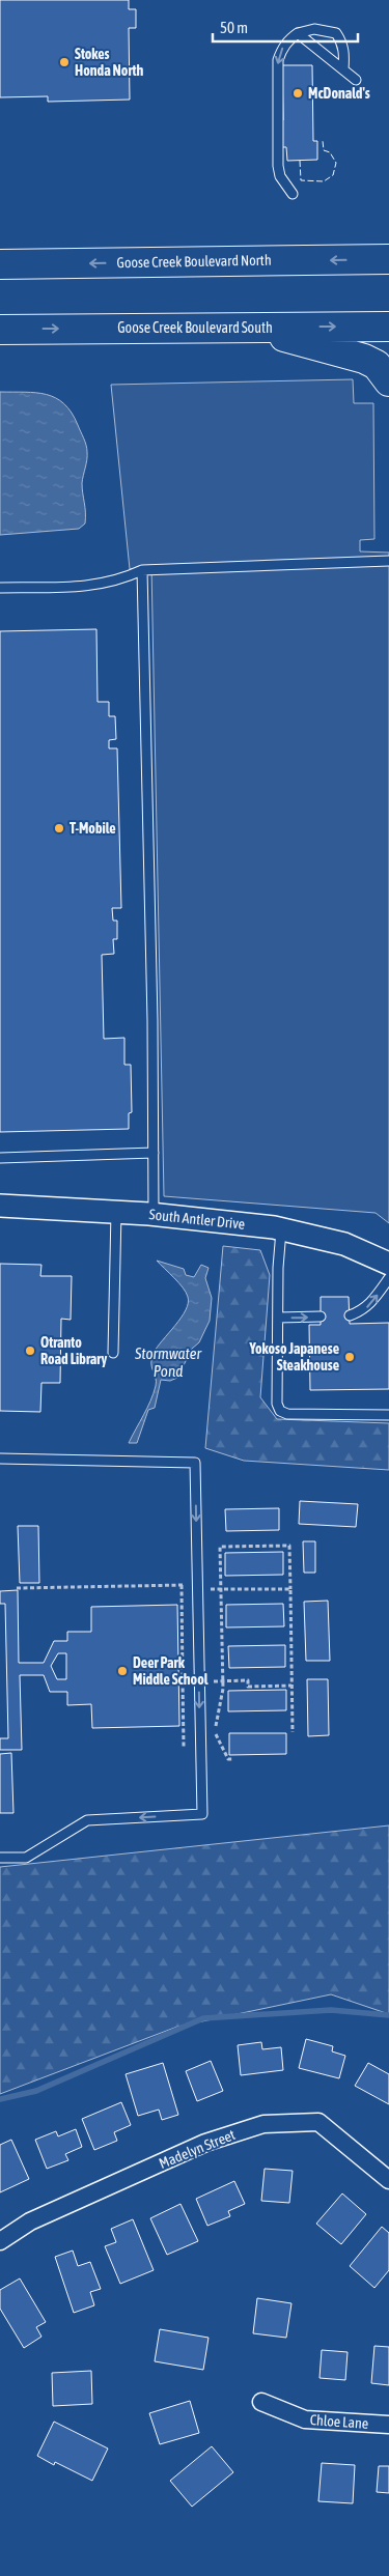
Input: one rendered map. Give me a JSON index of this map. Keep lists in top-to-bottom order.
{
  "streets": {
    "highway": ["Goose Creek Boulevard North", "Goose Creek Boulevard South"],
    "street": ["South Antler Drive", "Madelyn Street", "Chloe Lane"]
  },
  "water": ["Stormwater Pond"],
  "places": [
    "Stokes Honda North",
    "McDonald's",
    "T-Mobile",
    "Otranto Road Library",
    "Yokoso Japanese Steakhouse",
    "Deer Park Middle School"
  ],
  "scale_bar": "50 m"
}
